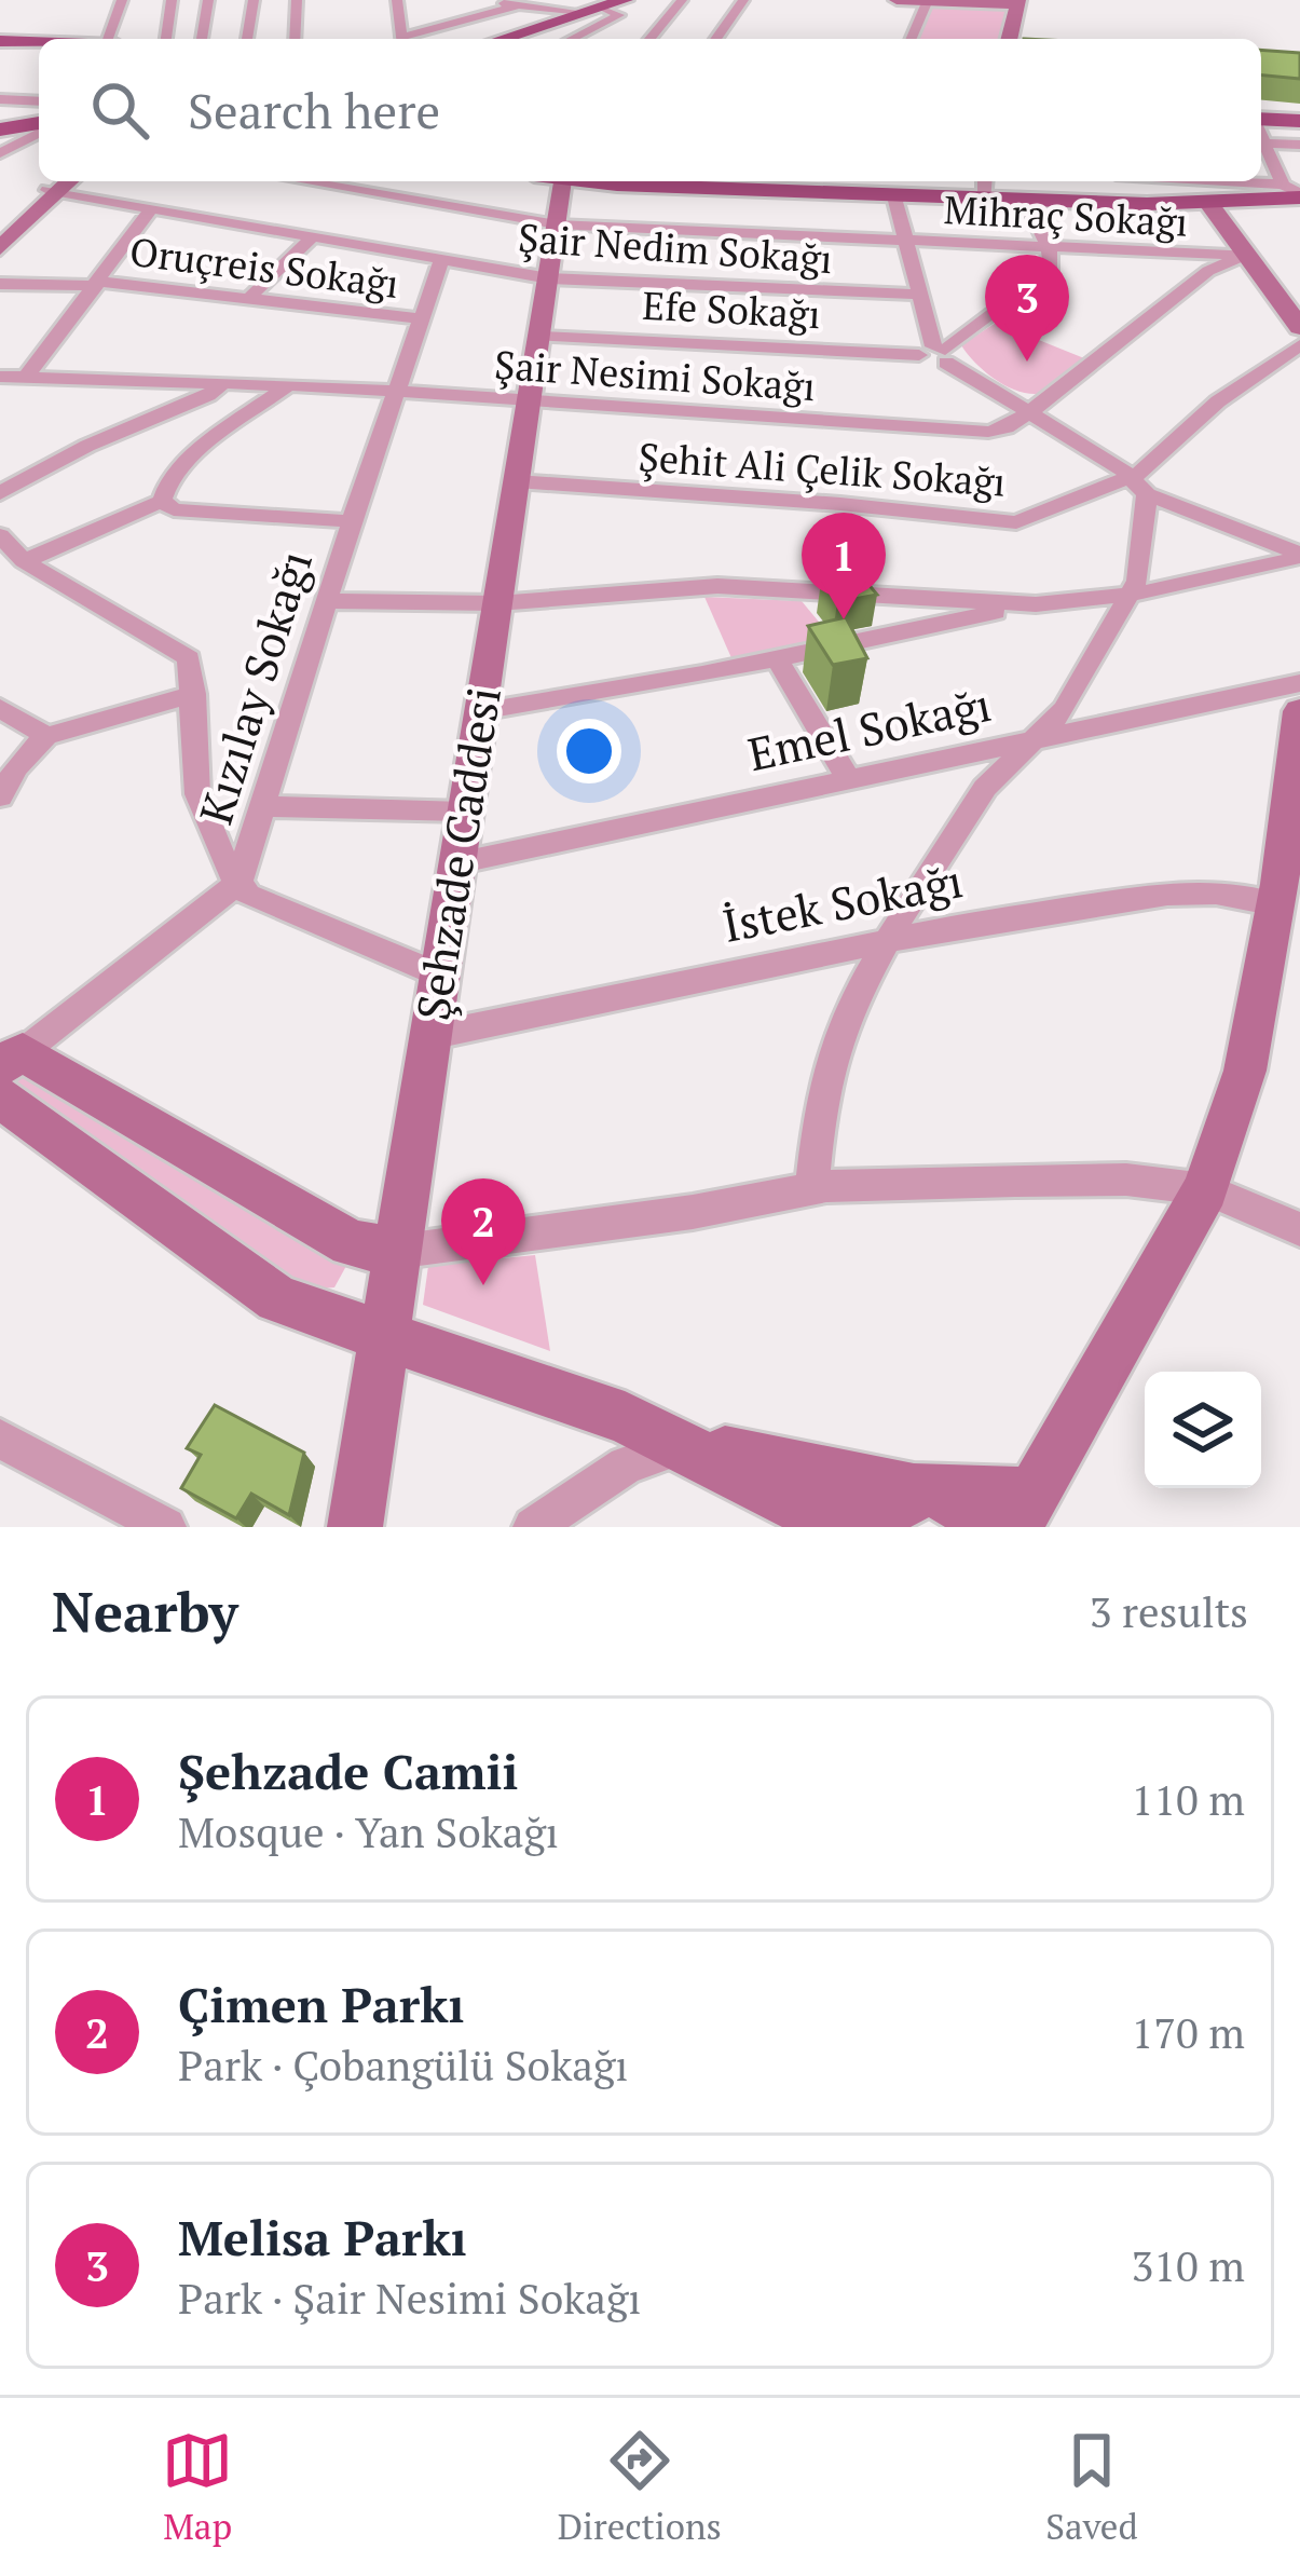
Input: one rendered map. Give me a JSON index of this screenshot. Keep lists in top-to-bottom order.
{
  "streets": {
    "street": [
      "Mihraç Sokağı",
      "Şair Nedim Sokağı",
      "Oruçreis Sokağı",
      "Efe Sokağı",
      "Şair Nesimi Sokağı",
      "Şehit Ali Çelik Sokağı",
      "Kızılay Sokağı",
      "Emel Sokağı",
      "Şehzade Caddesi",
      "İstek Sokağı"
    ]
  },
  "crossings": [
    ["Mihraç Sokağı", "Şair Nedim Sokağı"],
    ["Mihraç Sokağı", "Şair Nesimi Sokağı"],
    ["Mihraç Sokağı", "Şehzade Caddesi"],
    ["Şair Nedim Sokağı", "Kızılay Sokağı"],
    ["Şair Nedim Sokağı", "Şehzade Caddesi"],
    ["Oruçreis Sokağı", "Kızılay Sokağı"],
    ["Efe Sokağı", "Şehzade Caddesi"],
    ["Şair Nesimi Sokağı", "Kızılay Sokağı"],
    ["Şair Nesimi Sokağı", "Şehzade Caddesi"],
    ["Şehit Ali Çelik Sokağı", "Şehzade Caddesi"],
    ["Emel Sokağı", "Şehzade Caddesi"],
    ["Şehzade Caddesi", "İstek Sokağı"]
  ],
  "page": {
    "search": "Search here",
    "pins": ["3", "1", "2"],
    "heading": ["Nearby", "3 results"],
    "list": [
      {
        "mark": "1",
        "name": "Şehzade Camii",
        "note": "Mosque · Yan Sokağı",
        "value": "110 m"
      },
      {
        "mark": "2",
        "name": "Çimen Parkı",
        "note": "Park · Çobangülü Sokağı",
        "value": "170 m"
      },
      {
        "mark": "3",
        "name": "Melisa Parkı",
        "note": "Park · Şair Nesimi Sokağı",
        "value": "310 m"
      }
    ],
    "nav": ["Map", "Directions", "Saved"]
  }
}
